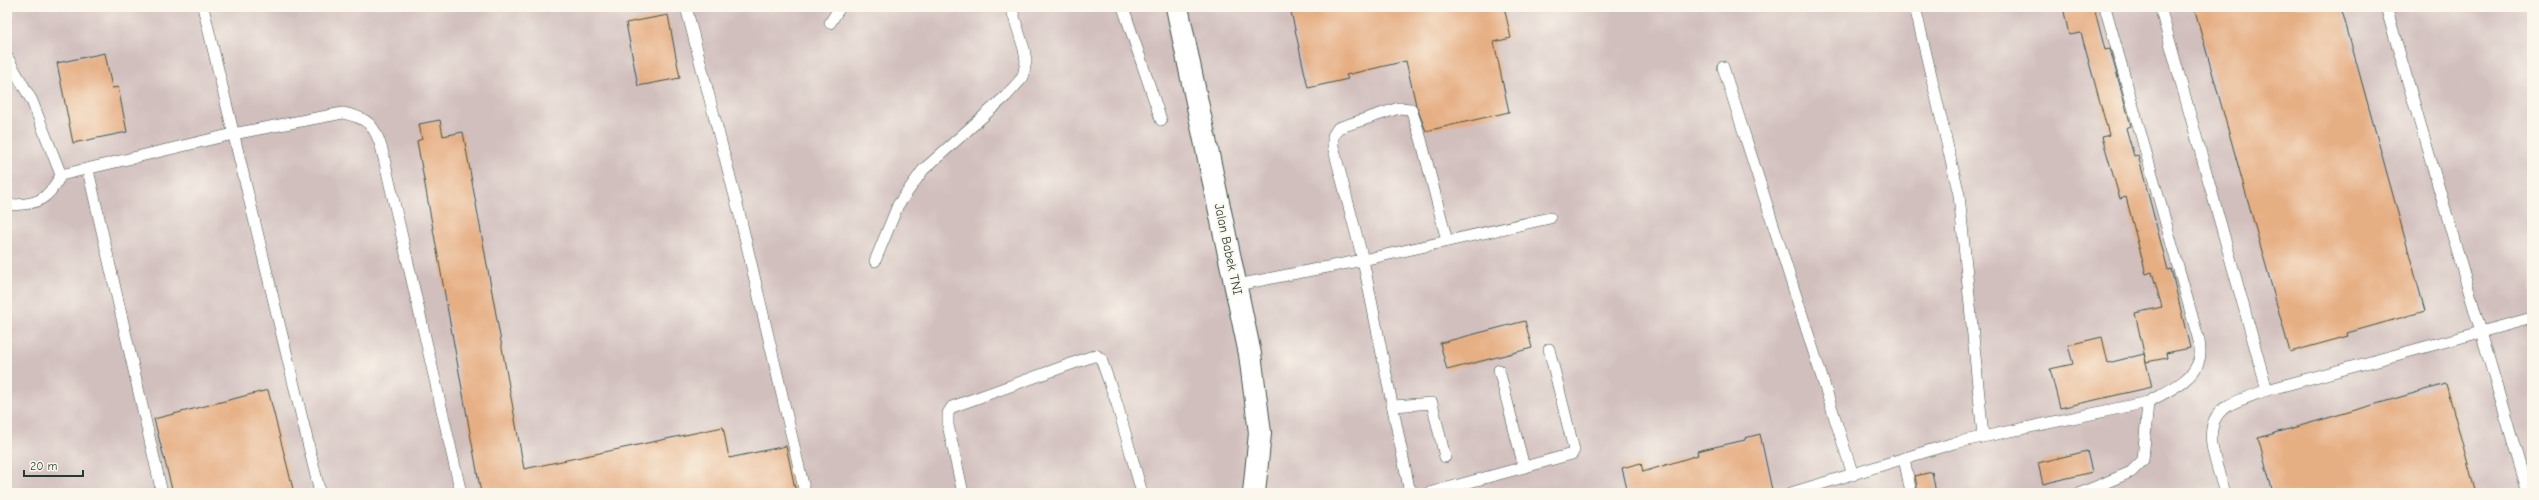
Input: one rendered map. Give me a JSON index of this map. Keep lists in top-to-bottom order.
{
  "streets": {
    "street": ["Jalan Babek TNI"]
  },
  "scale_bar": "20 m"
}
